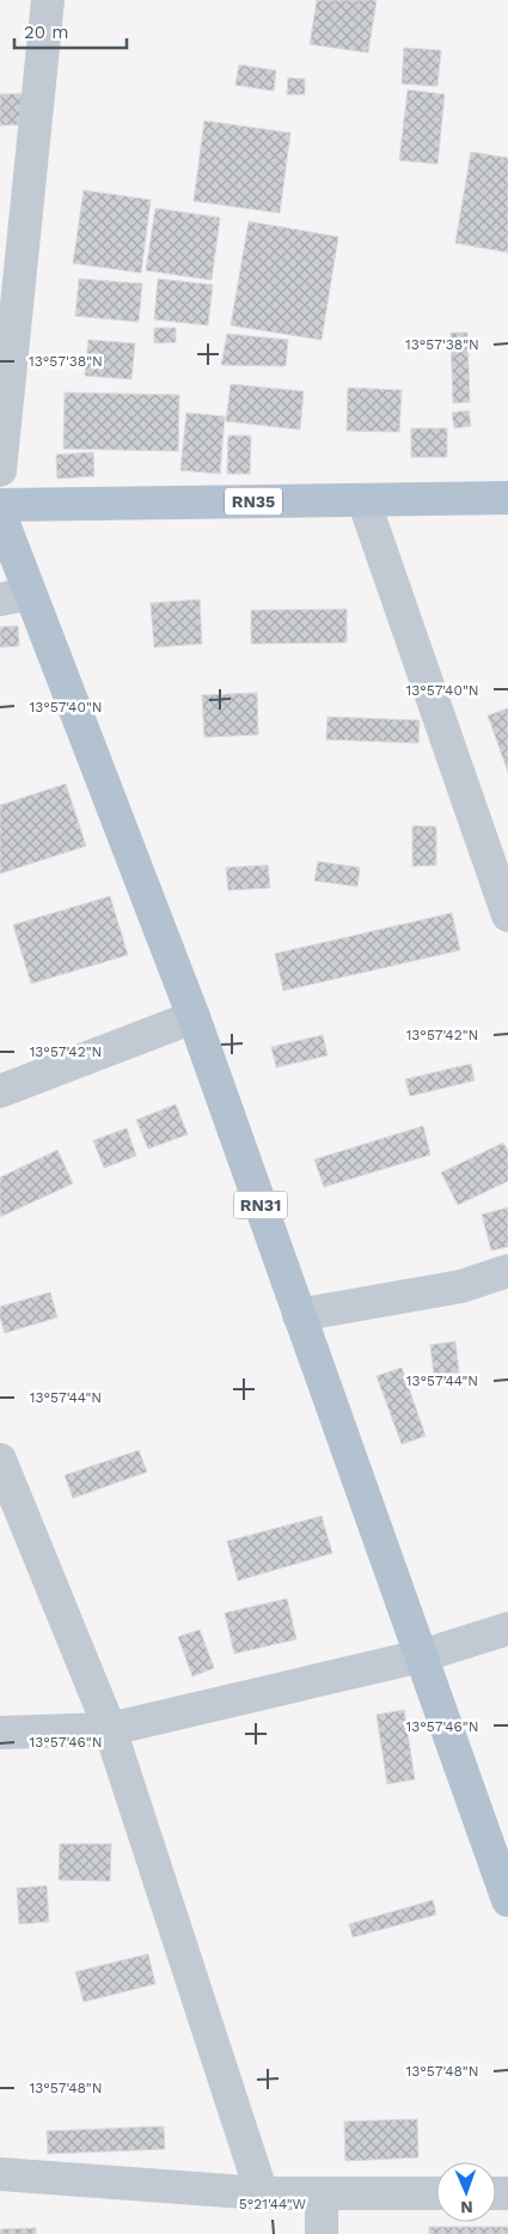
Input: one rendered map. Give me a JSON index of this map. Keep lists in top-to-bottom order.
{
  "streets": {
    "main road": ["RN35", "RN31"]
  },
  "scale_bar": "20 m",
  "north": "bottom",
  "coordinates": [
    "13°57'38\"N",
    "13°57'40\"N",
    "13°57'42\"N",
    "13°57'44\"N",
    "13°57'46\"N",
    "13°57'48\"N",
    "5°21'44\"W"
  ]
}
